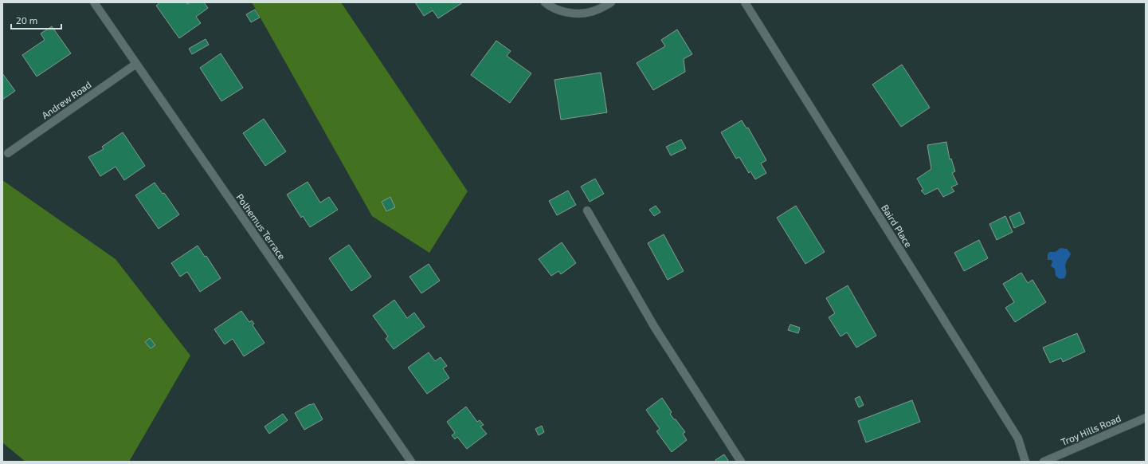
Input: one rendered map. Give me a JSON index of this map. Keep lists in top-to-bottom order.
{
  "streets": {
    "street": [
      "Andrew Road",
      "Baird Place",
      "Polhemus Terrace",
      "Troy Hills Road"
    ]
  },
  "crossings": [
    ["Andrew Road", "Polhemus Terrace"]
  ],
  "scale_bar": "20 m"
}
